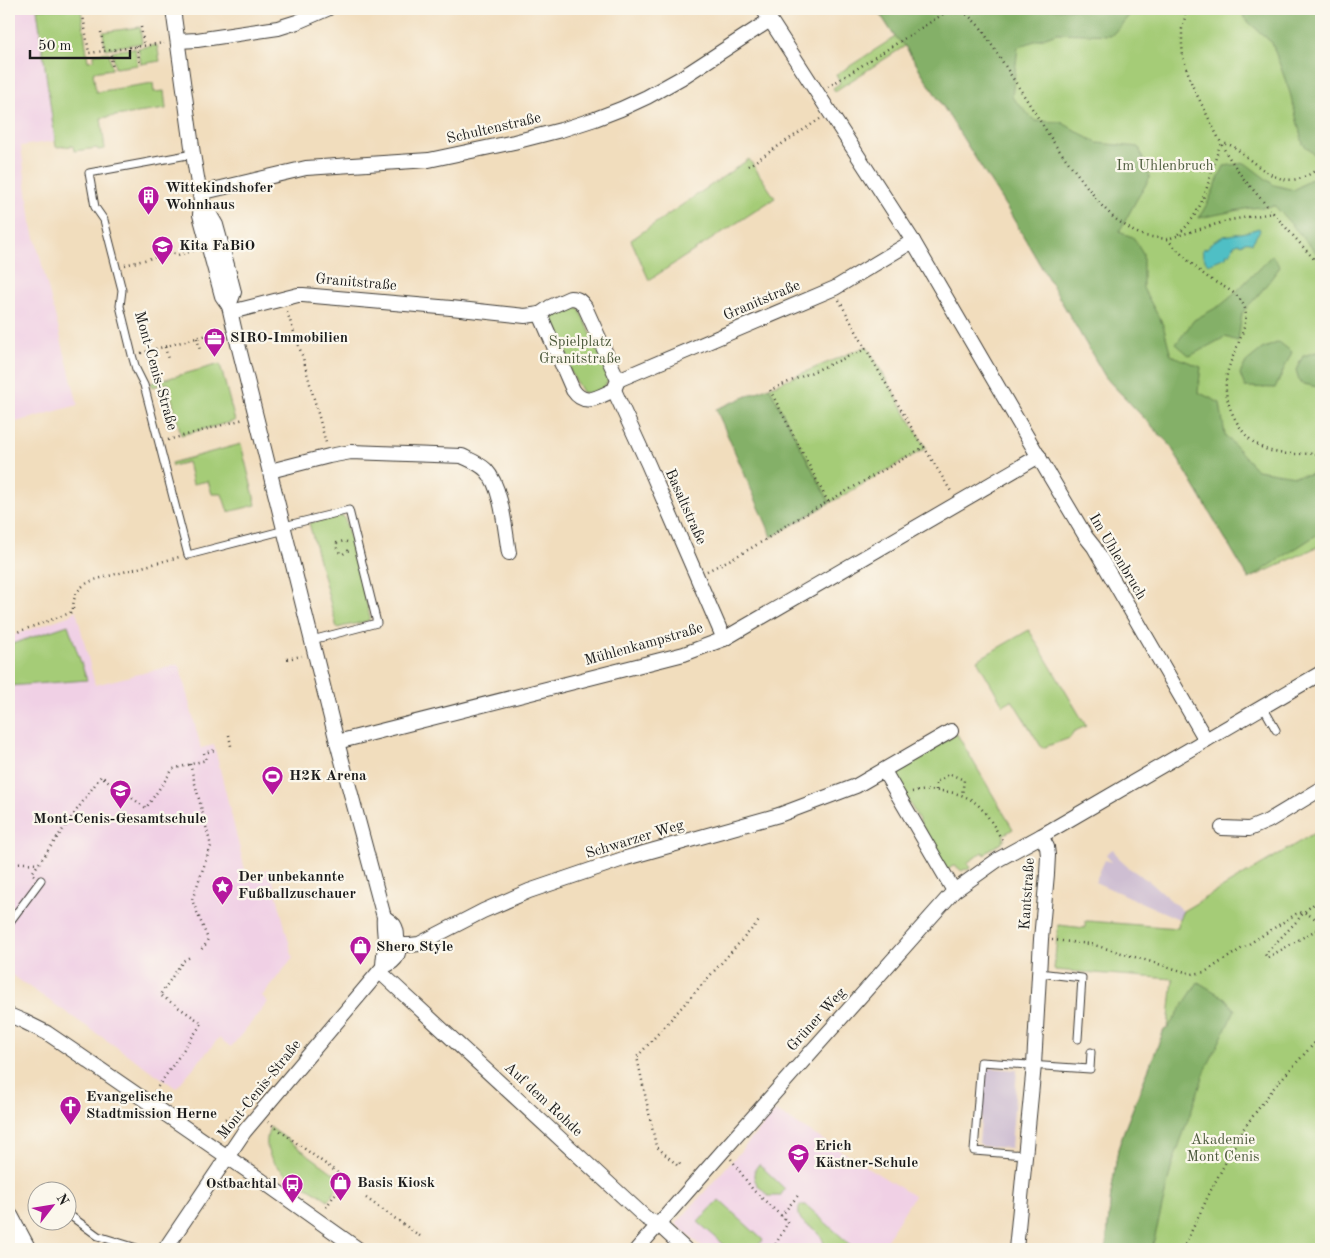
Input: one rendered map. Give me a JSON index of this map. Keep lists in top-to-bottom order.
{
  "streets": {
    "street": [
      "Schultenstraße",
      "Granitstraße",
      "Mont-Cenis-Straße",
      "Basaltstraße",
      "Im Uhlenbruch",
      "Mühlenkampstraße",
      "Schwarzer Weg",
      "Kantstraße",
      "Grüner Weg",
      "Auf dem Rohde"
    ]
  },
  "crossings": [
    ["Schultenstraße", "Im Uhlenbruch"],
    ["Granitstraße", "Basaltstraße"],
    ["Granitstraße", "Im Uhlenbruch"],
    ["Mont-Cenis-Straße", "Schwarzer Weg"],
    ["Mont-Cenis-Straße", "Auf dem Rohde"],
    ["Basaltstraße", "Mühlenkampstraße"],
    ["Im Uhlenbruch", "Mühlenkampstraße"],
    ["Kantstraße", "Grüner Weg"],
    ["Grüner Weg", "Auf dem Rohde"]
  ],
  "parks": ["Im Uhlenbruch", "Spielplatz Granitstraße", "Akademie Mont Cenis"],
  "places": {
    "building": ["Wittekindshofer Wohnhaus"],
    "school or university": ["Kita FaBiO", "Mont-Cenis-Gesamtschule", "Erich Kästner-Schule"],
    "office": ["SIRO-Immobilien"],
    "sports": ["H2K Arena"],
    "place": ["Der unbekannte Fußballzuschauer"],
    "shop": ["Shero Style", "Basis Kiosk"],
    "church": ["Evangelische Stadtmission Herne"],
    "bus stop": ["Ostbachtal"]
  },
  "scale_bar": "50 m",
  "north": "top right"
}
